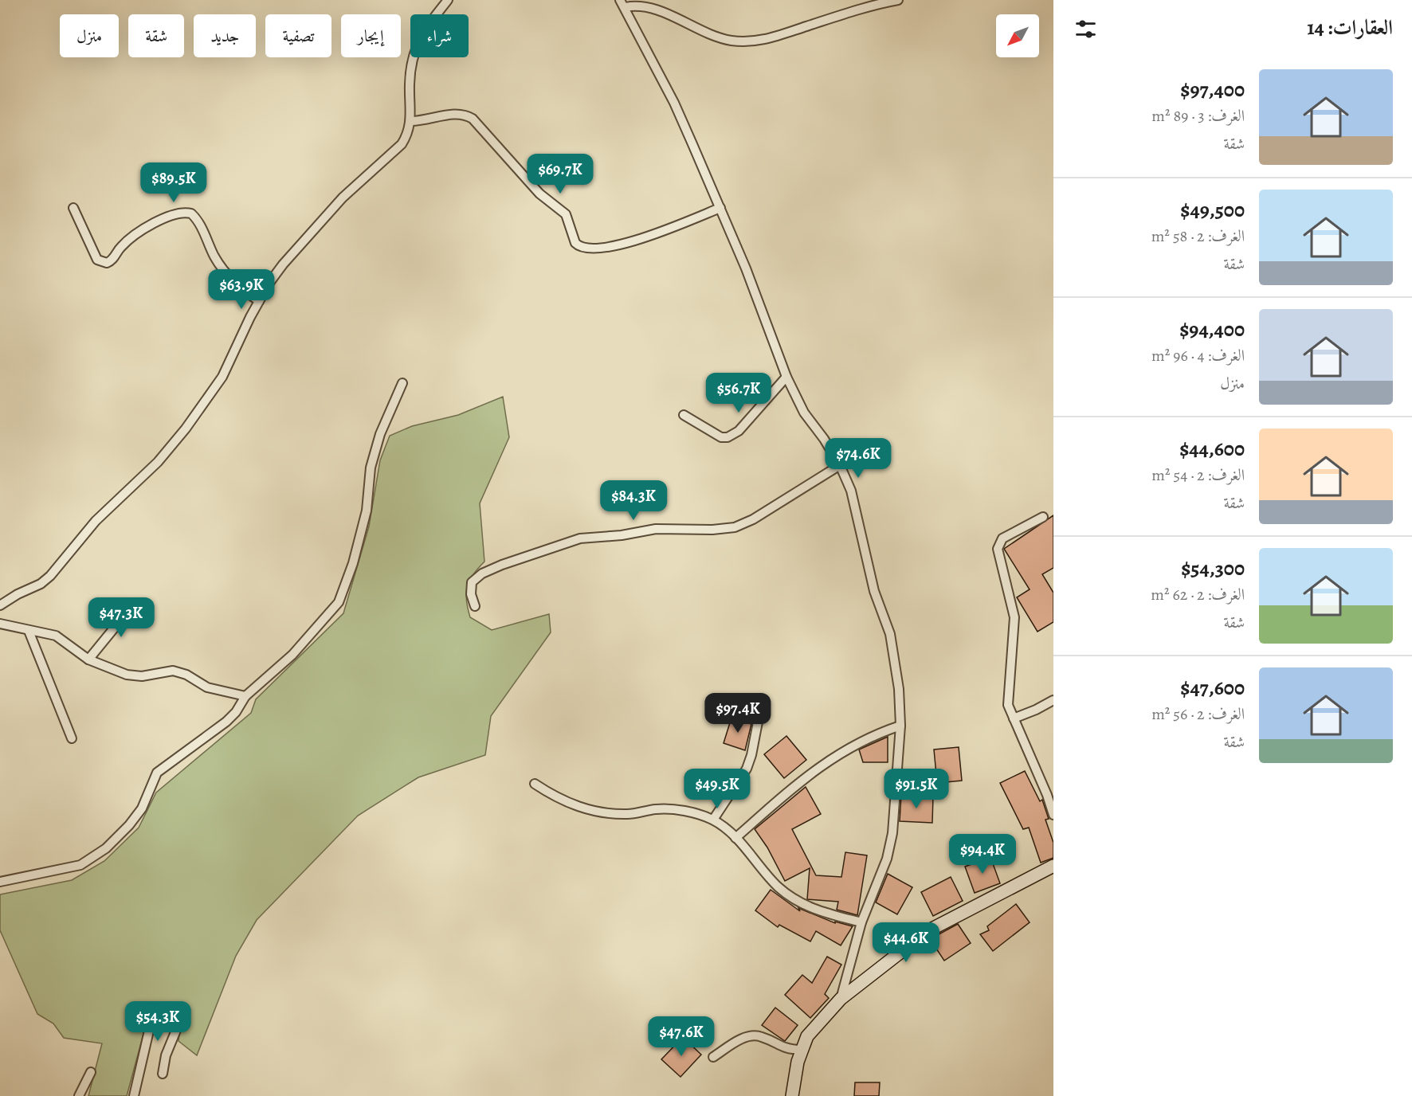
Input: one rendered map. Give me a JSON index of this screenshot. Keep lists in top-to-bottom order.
{
  "north": "bottom left",
  "page": {
    "heading": "العقارات: 14",
    "chip": [
      "شراء",
      "إيجار",
      "تصفية",
      "جديد",
      "شقة",
      "منزل"
    ],
    "list": [
      {
        "name": "$97,400",
        "note": "الغرف: 3 · 89 m² · شقة"
      },
      {
        "name": "$49,500",
        "note": "الغرف: 2 · 58 m² · شقة"
      },
      {
        "name": "$94,400",
        "note": "الغرف: 4 · 96 m² · منزل"
      },
      {
        "name": "$44,600",
        "note": "الغرف: 2 · 54 m² · شقة"
      },
      {
        "name": "$54,300",
        "note": "الغرف: 2 · 62 m² · شقة"
      },
      {
        "name": "$47,600",
        "note": "الغرف: 2 · 56 m² · شقة"
      }
    ],
    "price": [
      "$69.7K",
      "$89.5K",
      "$63.9K",
      "$56.7K",
      "$74.6K",
      "$84.3K",
      "$47.3K",
      "$97.4K",
      "$49.5K",
      "$91.5K",
      "$94.4K",
      "$44.6K",
      "$54.3K",
      "$47.6K"
    ]
  }
}
